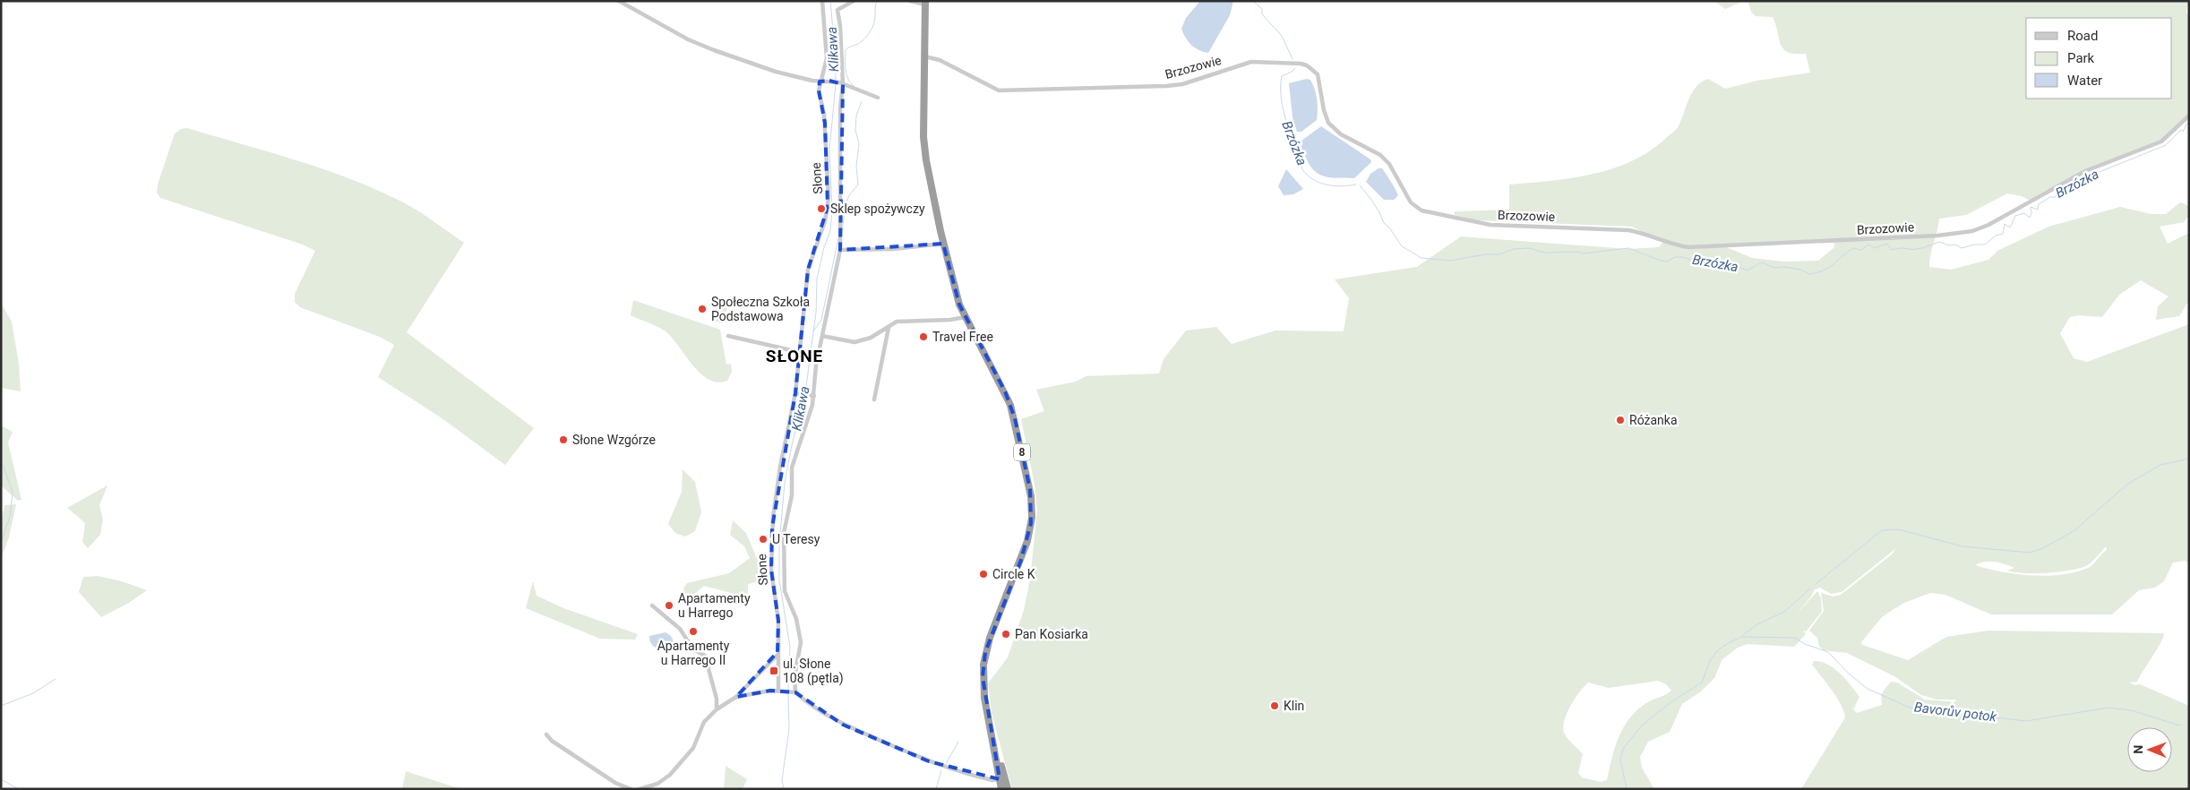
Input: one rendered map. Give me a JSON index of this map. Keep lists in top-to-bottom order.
{
  "streets": {
    "highway": ["8"],
    "street": ["Brzozowie", "Słone"]
  },
  "crossings": [
    ["Brzozowie", "8"]
  ],
  "districts": ["SŁONE"],
  "water": ["Klikawa", "Brzózka", "Bavorův potok"],
  "places": {
    "other": [
      "Sklep spożywczy",
      "Społeczna Szkoła Podstawowa",
      "Travel Free",
      "Różanka",
      "Słone Wzgórze",
      "U Teresy",
      "Circle K",
      "Apartamenty u Harrego",
      "Apartamenty u Harrego II",
      "Pan Kosiarka",
      "Klin"
    ],
    "transit": ["ul. Słone 108 (pętla)"]
  },
  "legend": ["Road", "Park", "Water"],
  "north": "left"
}
